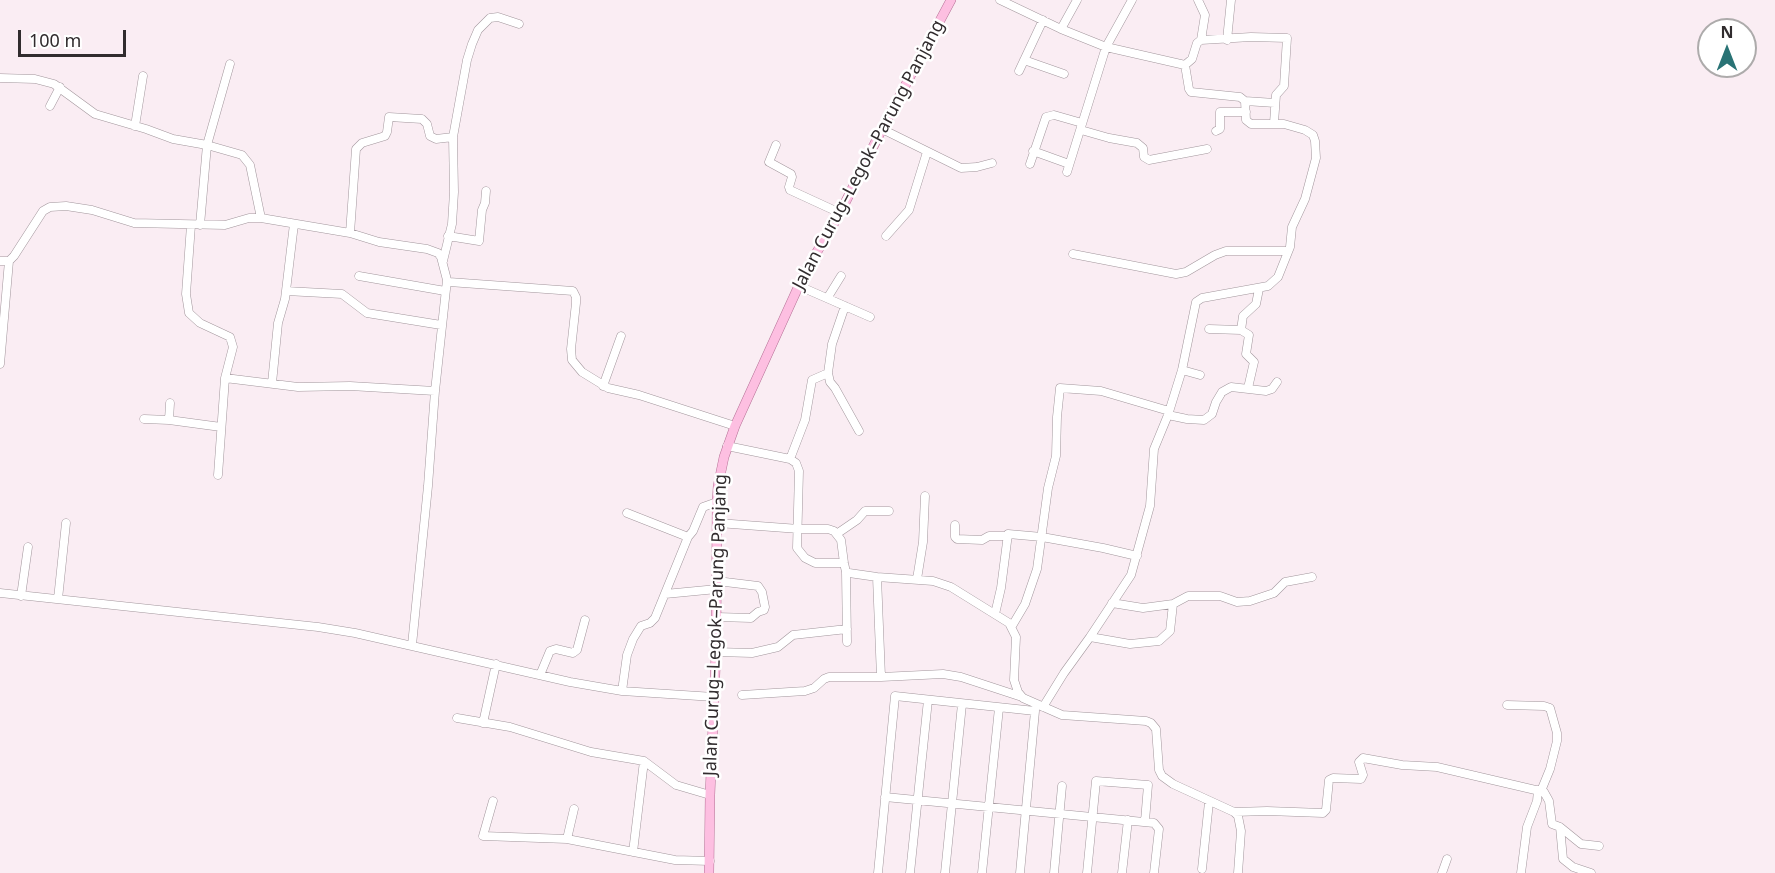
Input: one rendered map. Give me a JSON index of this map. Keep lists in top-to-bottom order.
{
  "streets": {
    "main road": ["Jalan Curug–Legok–Parung Panjang"]
  },
  "scale_bar": "100 m",
  "north": "top"
}
